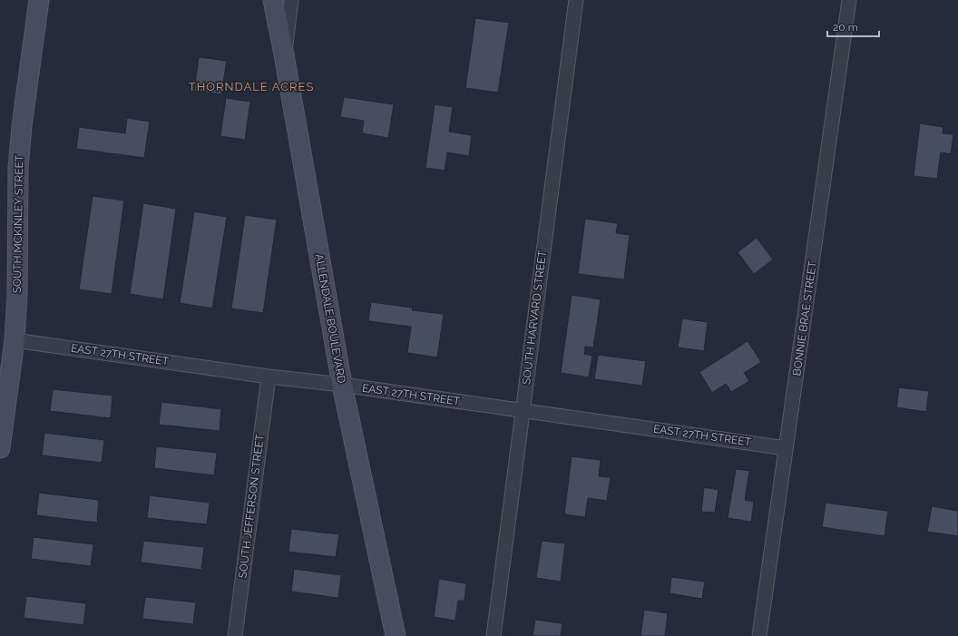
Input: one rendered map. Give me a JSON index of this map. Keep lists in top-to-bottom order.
{
  "streets": {
    "street": [
      "SOUTH MCKINLEY STREET",
      "SOUTH HARVARD STREET",
      "ALLENDALE BOULEVARD",
      "BONNIE BRAE STREET",
      "EAST 27TH STREET",
      "SOUTH JEFFERSON STREET"
    ]
  },
  "crossings": [
    ["SOUTH MCKINLEY STREET", "EAST 27TH STREET"],
    ["SOUTH HARVARD STREET", "EAST 27TH STREET"],
    ["ALLENDALE BOULEVARD", "EAST 27TH STREET"],
    ["BONNIE BRAE STREET", "EAST 27TH STREET"],
    ["EAST 27TH STREET", "SOUTH JEFFERSON STREET"]
  ],
  "districts": ["THORNDALE ACRES"],
  "scale_bar": "20 m"
}
